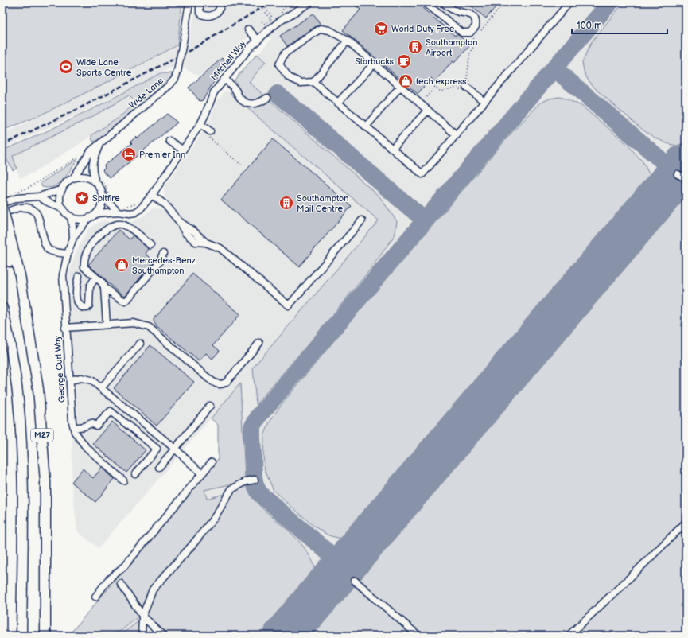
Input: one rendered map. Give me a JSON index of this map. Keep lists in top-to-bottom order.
{
  "streets": {
    "highway": ["M27"],
    "street": ["Mitchell Way", "Wide Lane", "George Curl Way"]
  },
  "crossings": [
    ["Mitchell Way", "Wide Lane"],
    ["Mitchell Way", "George Curl Way"],
    ["Wide Lane", "George Curl Way"]
  ],
  "places": {
    "supermarket": ["World Duty Free"],
    "building": ["Southampton Airport", "Southampton Mail Centre"],
    "cafe": ["Starbucks"],
    "sports": ["Wide Lane Sports Centre"],
    "shop": ["tech express", "Mercedes-Benz Southampton"],
    "hotel": ["Premier Inn"],
    "place": ["Spitfire"]
  },
  "scale_bar": "100 m"
}
